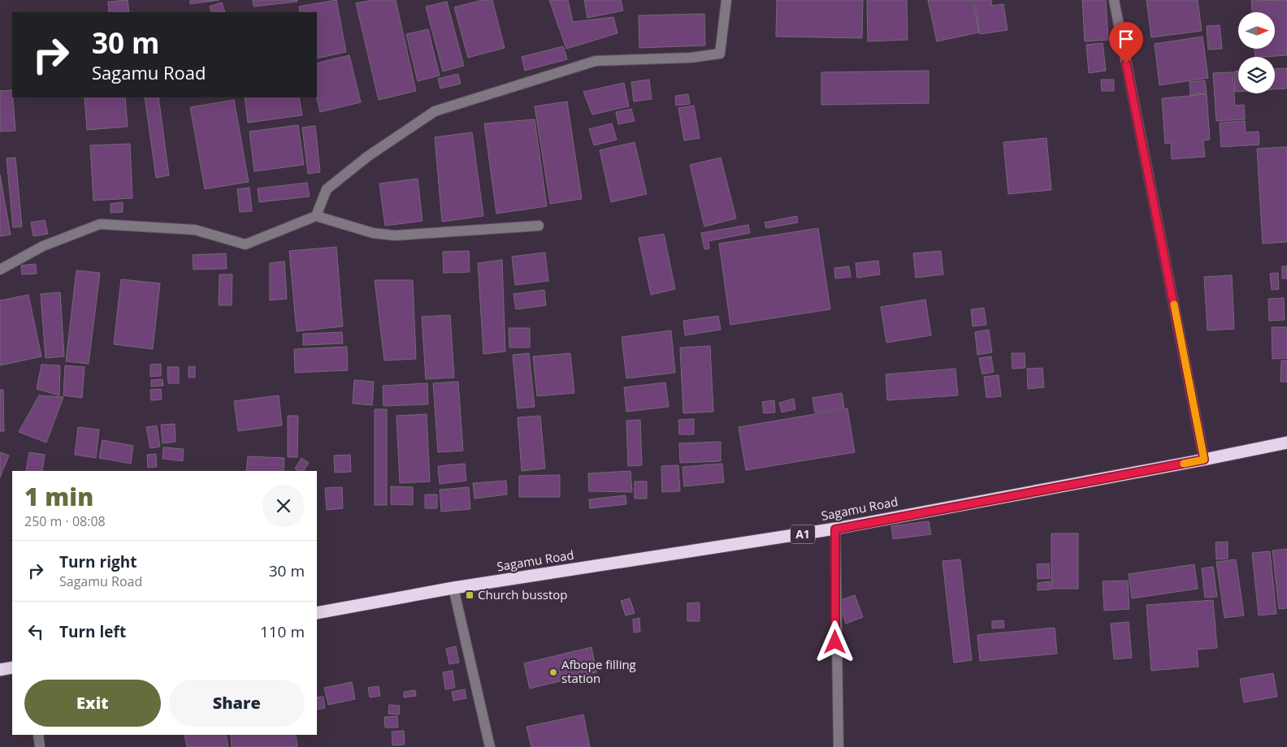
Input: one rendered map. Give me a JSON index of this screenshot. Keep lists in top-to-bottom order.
{
  "streets": {
    "highway": ["Sagamu Road", "A1"]
  },
  "places": {
    "transit": ["Church busstop"],
    "other": ["Afbope filling station"]
  },
  "north": "right",
  "page": {
    "turn": ["30 m", "Sagamu Road"],
    "heading": ["1 min", "250 m · 08:08"],
    "list": [
      {
        "name": "Turn right",
        "note": "Sagamu Road",
        "value": "30 m"
      },
      {
        "name": "Turn left",
        "value": "110 m"
      }
    ],
    "buttons": ["Exit", "Share"]
  }
}
